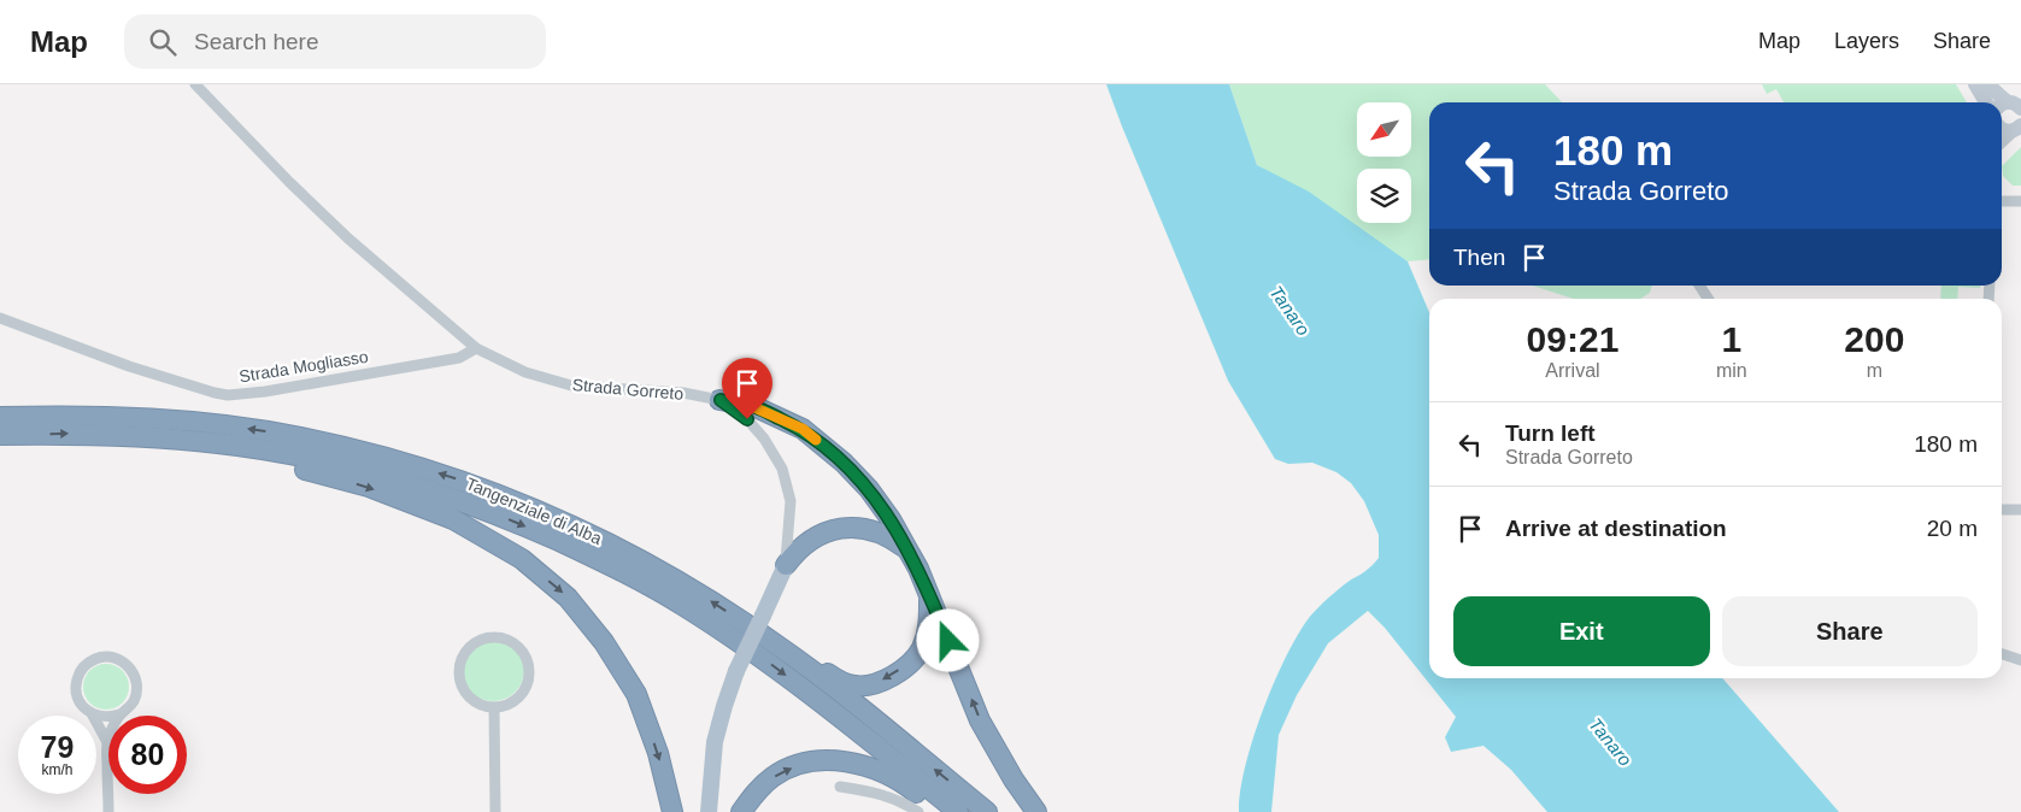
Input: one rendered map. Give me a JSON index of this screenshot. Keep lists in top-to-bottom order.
{
  "streets": {
    "highway": ["Tangenziale di Alba"],
    "main road": ["Strada Gorreto"],
    "street": ["Strada Mogliasso"]
  },
  "crossings": [
    ["Strada Mogliasso", "Strada Gorreto"]
  ],
  "water": ["Tanaro"],
  "north": "bottom left",
  "page": {
    "header": "Map",
    "search": "Search here",
    "nav": ["Map", "Layers", "Share"],
    "turn": ["180 m", "Strada Gorreto"],
    "then": "Then",
    "eta": [
      "09:21",
      "Arrival",
      "1",
      "min",
      "200",
      "m"
    ],
    "list": [
      {
        "name": "Turn left",
        "note": "Strada Gorreto",
        "value": "180 m"
      },
      {
        "name": "Arrive at destination",
        "value": "20 m"
      }
    ],
    "buttons": ["Exit", "Share"],
    "speed": "79 km/h",
    "limit": "80"
  }
}
